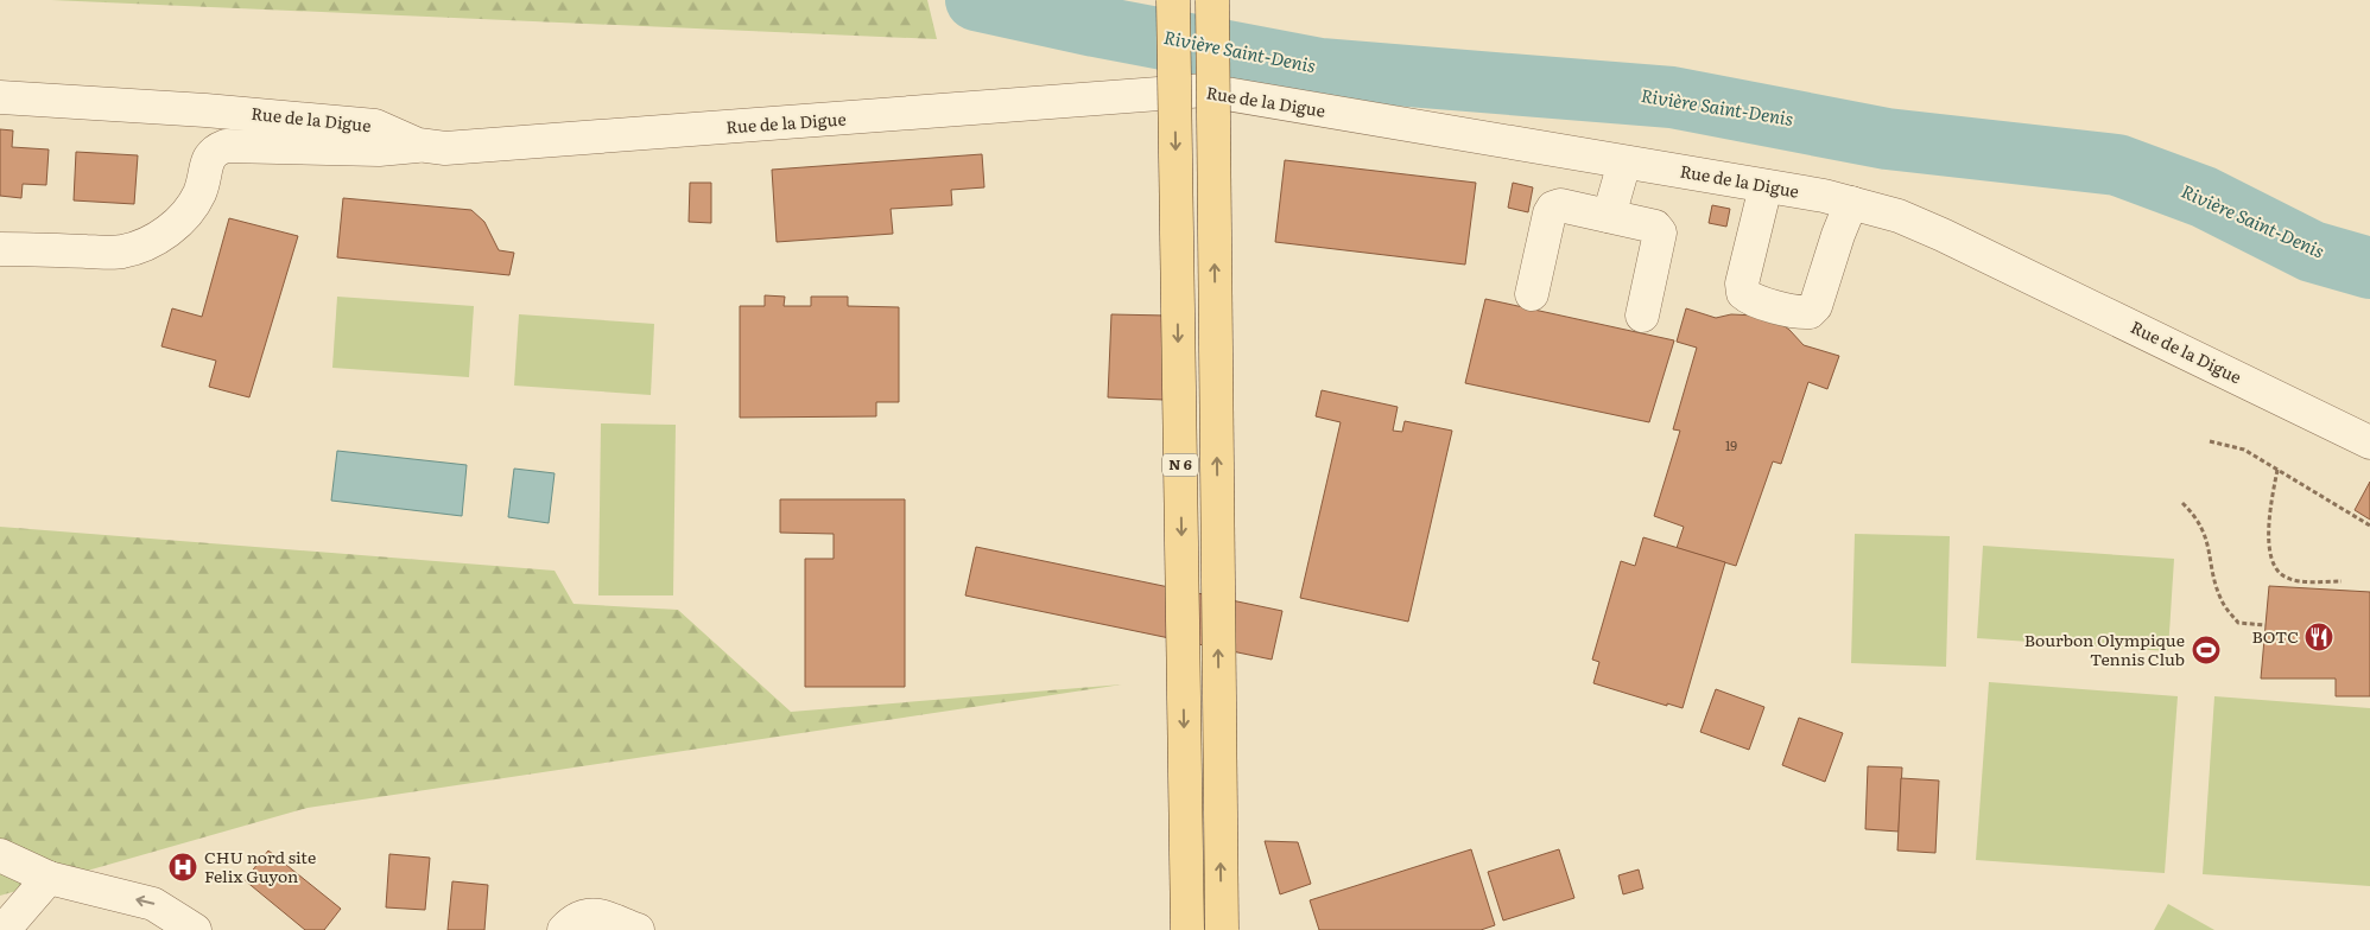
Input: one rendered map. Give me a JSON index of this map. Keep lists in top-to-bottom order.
{
  "streets": {
    "main road": ["N 6"],
    "street": ["Rue de la Digue"]
  },
  "water": ["Rivière Saint-Denis"],
  "places": {
    "restaurant": ["BOTC"],
    "sports": ["Bourbon Olympique Tennis Club"],
    "hospital": ["CHU nord site Felix Guyon"]
  },
  "house_numbers": ["19"]
}
